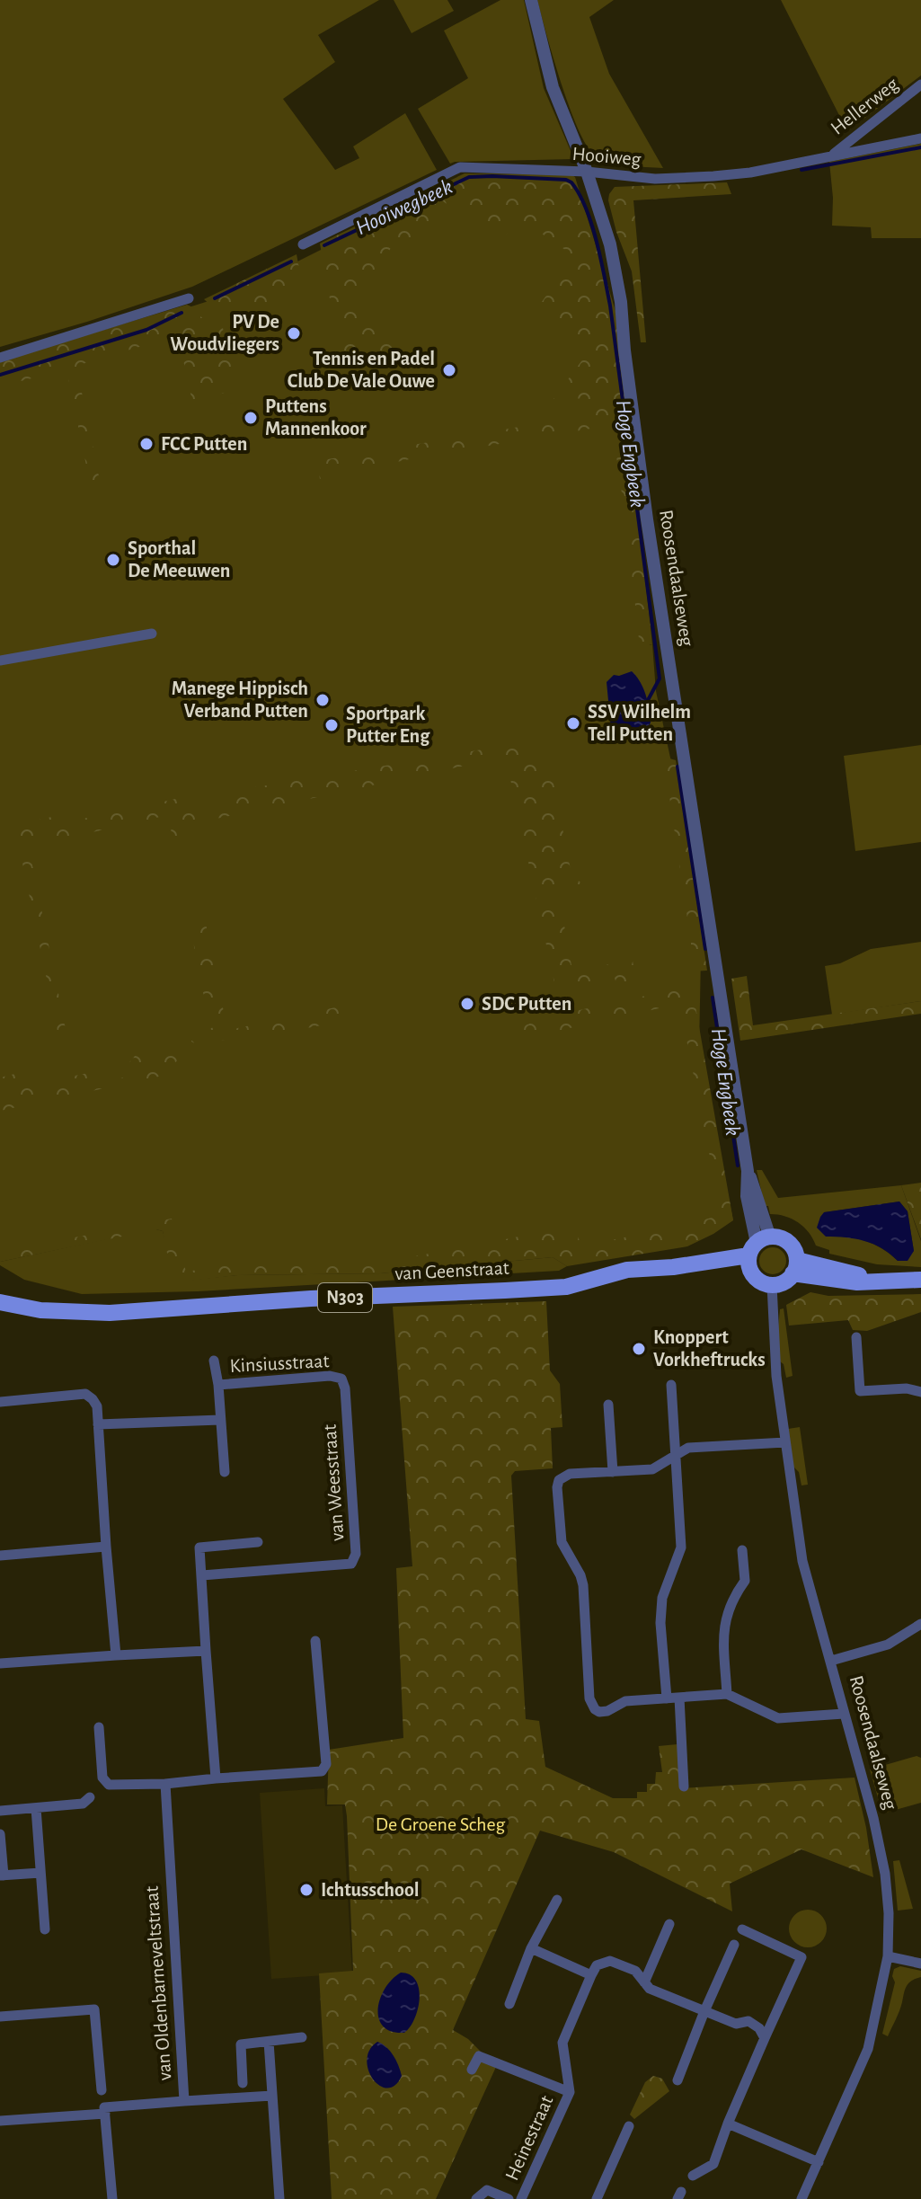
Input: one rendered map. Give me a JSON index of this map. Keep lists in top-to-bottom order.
{
  "streets": {
    "main road": ["van Geenstraat", "N303"],
    "street": [
      "Hellerweg",
      "Hooiweg",
      "Roosendaalseweg",
      "Kinsiusstraat",
      "van Weesstraat",
      "van Oldenbarneveltstraat",
      "Heinestraat"
    ]
  },
  "crossings": [
    ["Hellerweg", "Hooiweg"],
    ["Hooiweg", "Roosendaalseweg"],
    ["Roosendaalseweg", "van Geenstraat"],
    ["Kinsiusstraat", "van Weesstraat"]
  ],
  "water": ["Hooiwegbeek", "Hoge Engbeek"],
  "parks": ["De Groene Scheg"],
  "places": [
    "PV De Woudvliegers",
    "Tennis en Padel Club De Vale Ouwe",
    "Puttens Mannenkoor",
    "FCC Putten",
    "Sporthal De Meeuwen",
    "Manege Hippisch Verband Putten",
    "SSV Wilhelm Tell Putten",
    "Sportpark Putter Eng",
    "SDC Putten",
    "Knoppert Vorkheftrucks",
    "Ichtusschool"
  ]
}
